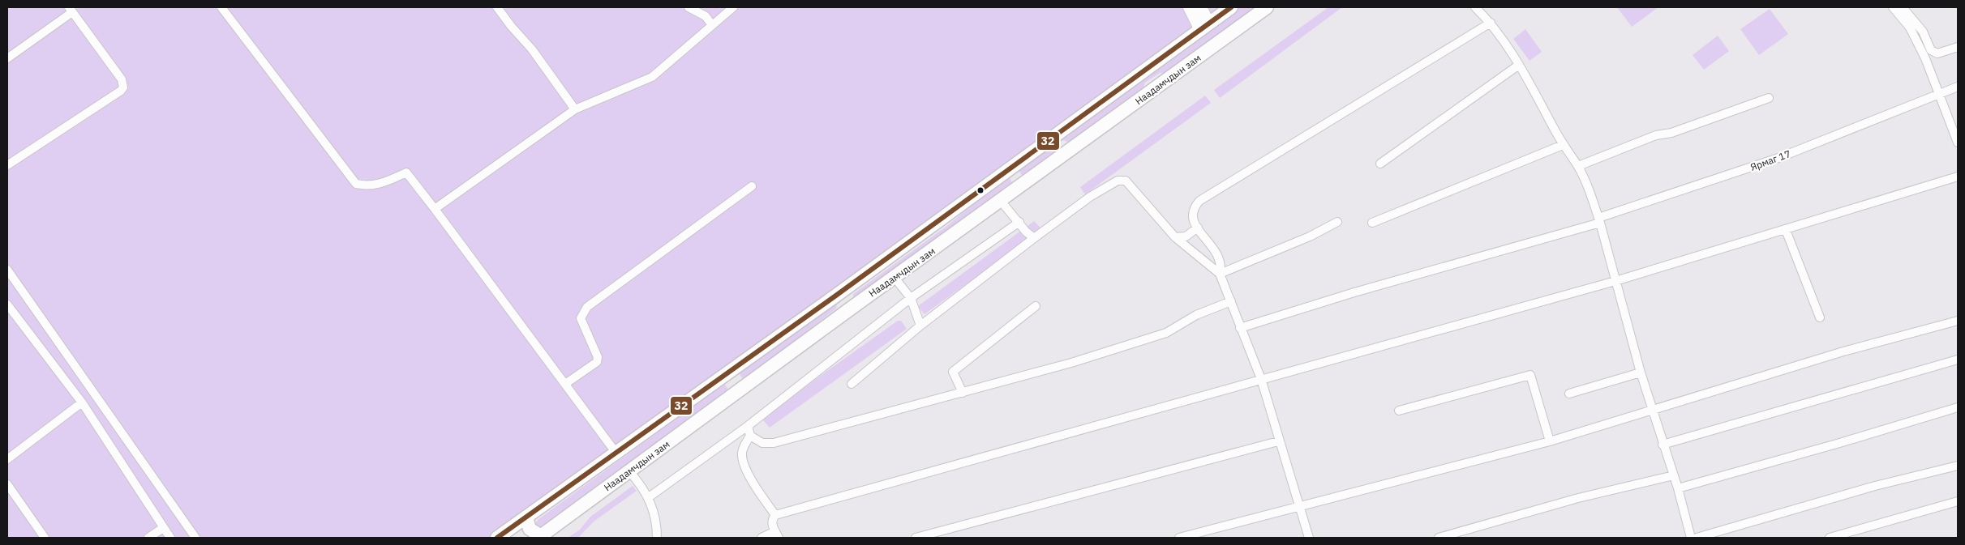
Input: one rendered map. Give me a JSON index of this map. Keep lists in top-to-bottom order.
{
  "streets": {
    "highway": ["Наадамчдын зам"],
    "street": ["Ярмаг 17"]
  },
  "lines": ["transit line 32"]
}
